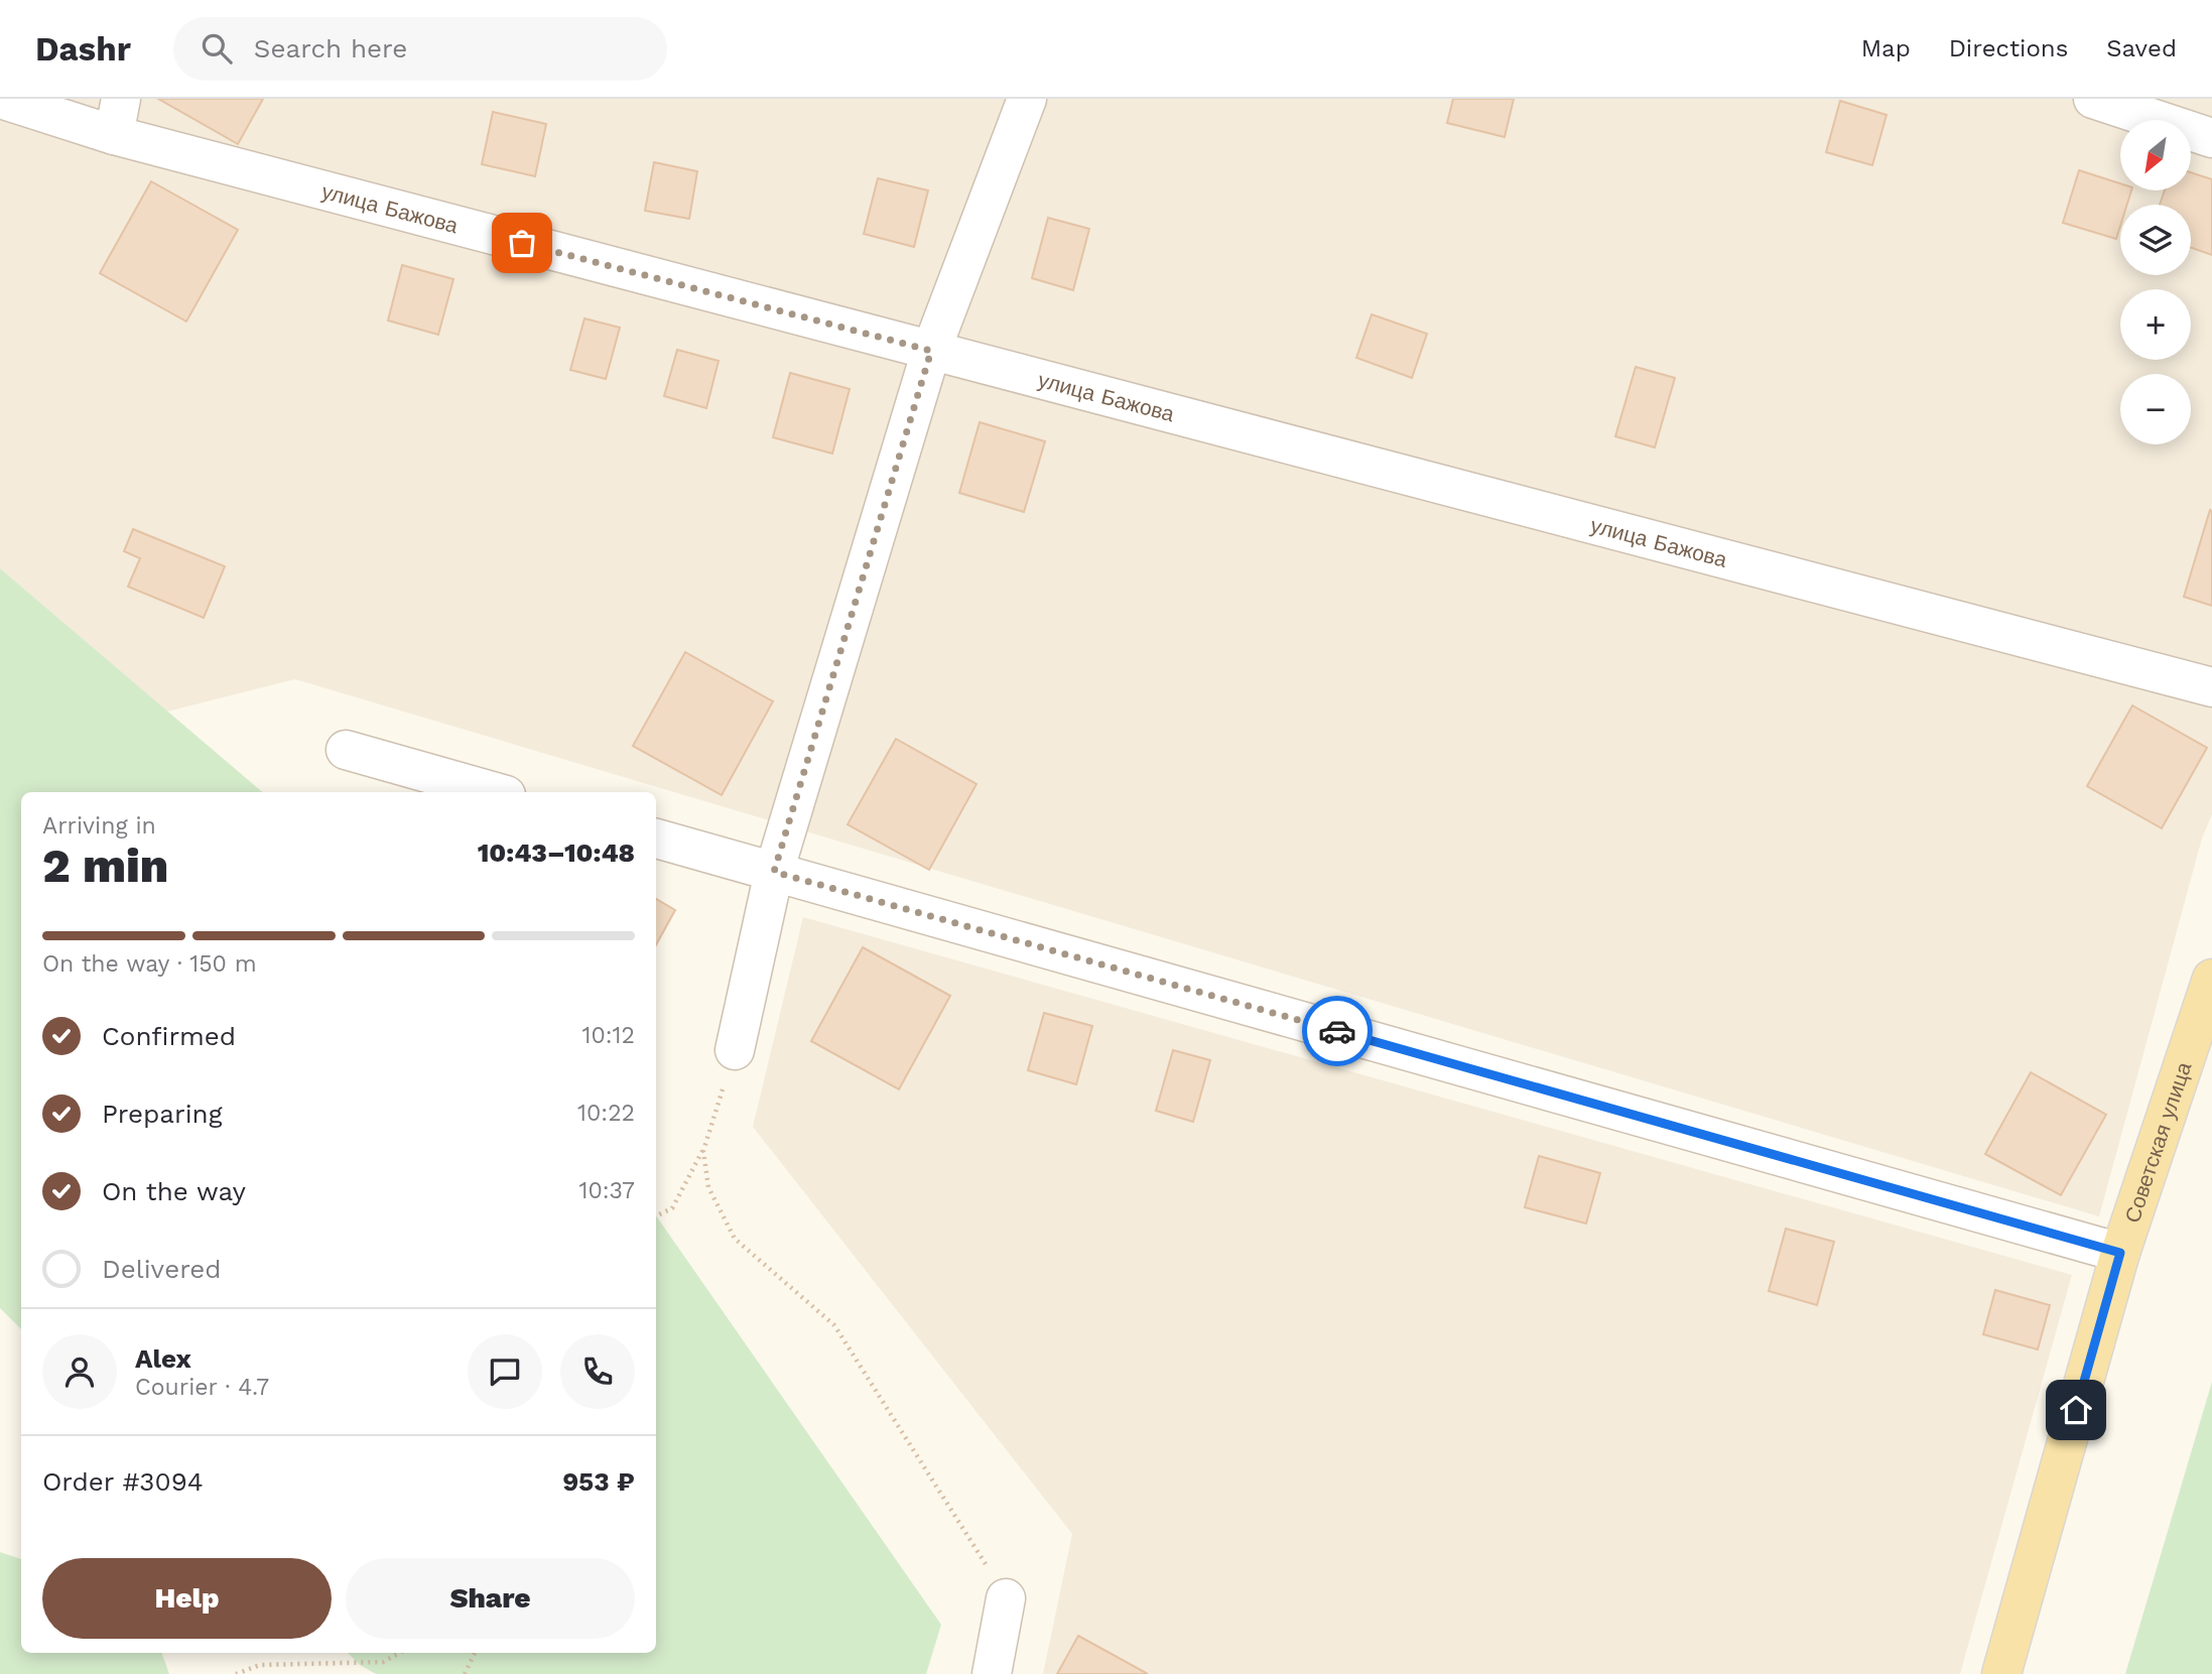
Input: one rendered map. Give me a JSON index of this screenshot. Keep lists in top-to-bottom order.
{
  "streets": {
    "main road": ["Советская улица"],
    "street": ["улица Бажова"]
  },
  "north": "bottom left",
  "page": {
    "header": "Dashr",
    "search": "Search here",
    "nav": ["Map", "Directions", "Saved"],
    "map_buttons": ["+", "−"],
    "heading": ["2 min", "Arriving in", "10:43–10:48"],
    "panel": [
      "Alex",
      "Courier · 4.7",
      "Order #3094",
      "953 ₽"
    ],
    "bar": "On the way · 150 m",
    "list": [
      ["Confirmed", "10:12"],
      ["Preparing", "10:22"],
      ["On the way", "10:37"],
      "Delivered"
    ],
    "buttons": ["Help", "Share"]
  }
}
